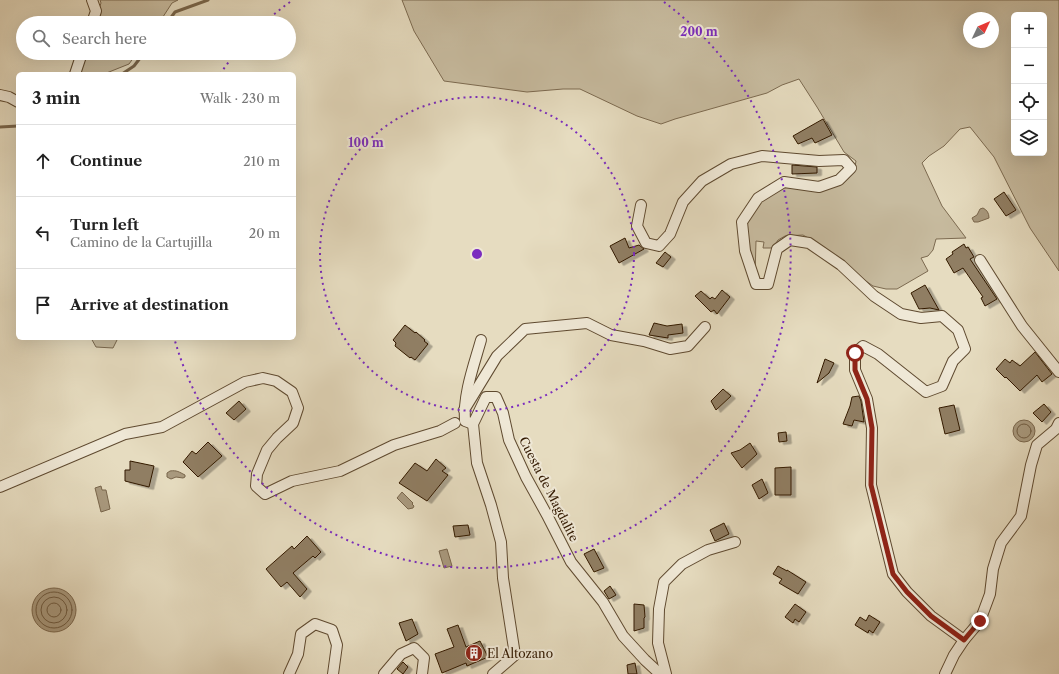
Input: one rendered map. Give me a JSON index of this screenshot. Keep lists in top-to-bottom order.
{
  "streets": {
    "street": ["Cuesta de Magdalite"]
  },
  "places": {
    "building": ["El Altozano"]
  },
  "north": "top right",
  "page": {
    "map_buttons": ["+", "−"],
    "search": "Search here",
    "heading": ["3 min", "Walk · 230 m"],
    "list": [
      ["Continue", "210 m"],
      ["Turn left", "Camino de la Cartujilla", "20 m"],
      "Arrive at destination"
    ]
  },
  "rings": ["200 m", "100 m"]
}
